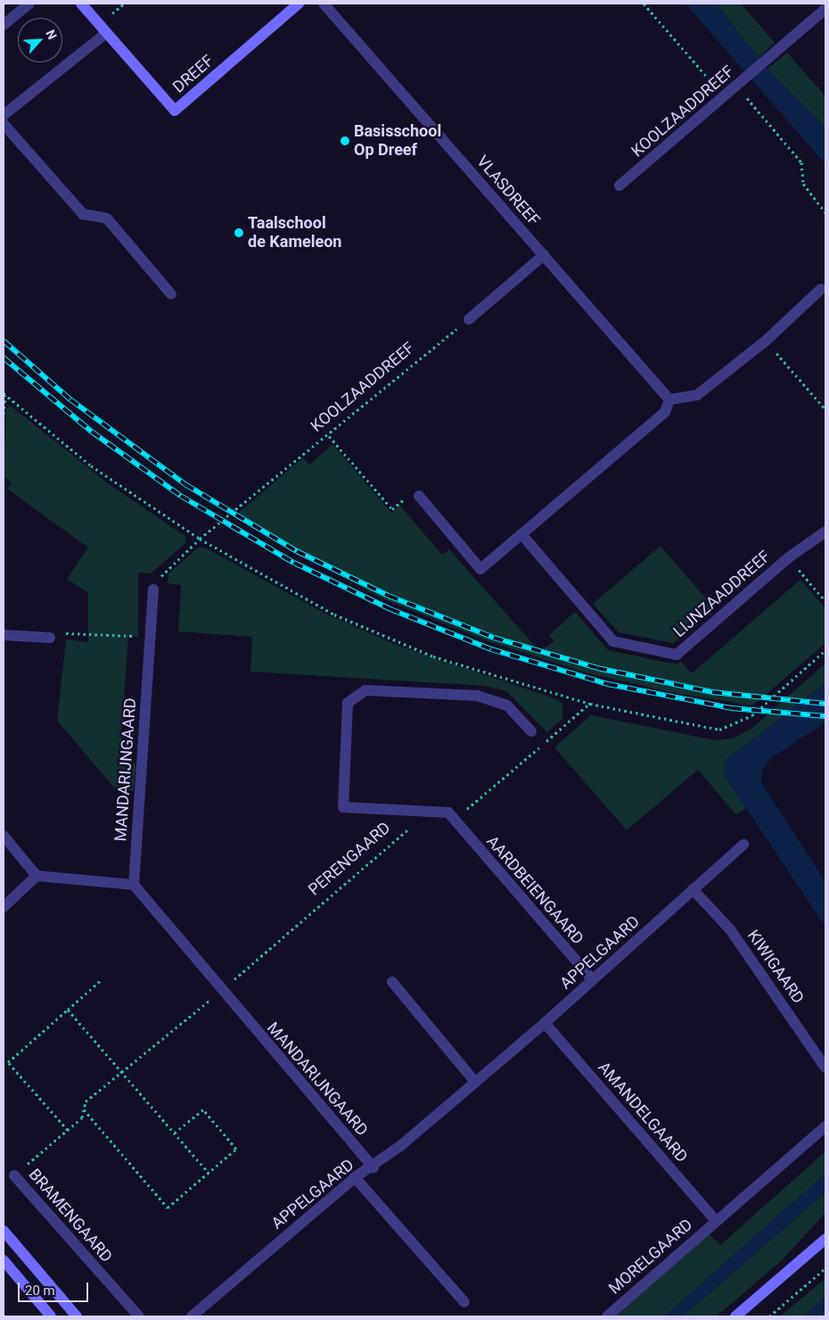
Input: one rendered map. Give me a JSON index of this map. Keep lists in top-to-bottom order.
{
  "streets": {
    "street": [
      "DREEF",
      "KOOLZAADDREEF",
      "VLASDREEF",
      "LIJNZAADDREEF",
      "MANDARIJNGAARD",
      "PERENGAARD",
      "AARDBEIENGAARD",
      "APPELGAARD",
      "KIWIGAARD",
      "AMANDELGAARD",
      "BRAMENGAARD",
      "MORELGAARD"
    ]
  },
  "crossings": [
    ["MANDARIJNGAARD", "PERENGAARD"],
    ["MANDARIJNGAARD", "APPELGAARD"],
    ["PERENGAARD", "AARDBEIENGAARD"],
    ["AARDBEIENGAARD", "APPELGAARD"],
    ["APPELGAARD", "KIWIGAARD"],
    ["APPELGAARD", "AMANDELGAARD"],
    ["AMANDELGAARD", "MORELGAARD"]
  ],
  "places": ["Basisschool Op Dreef", "Taalschool de Kameleon"],
  "scale_bar": "20 m",
  "north": "top right"
}
